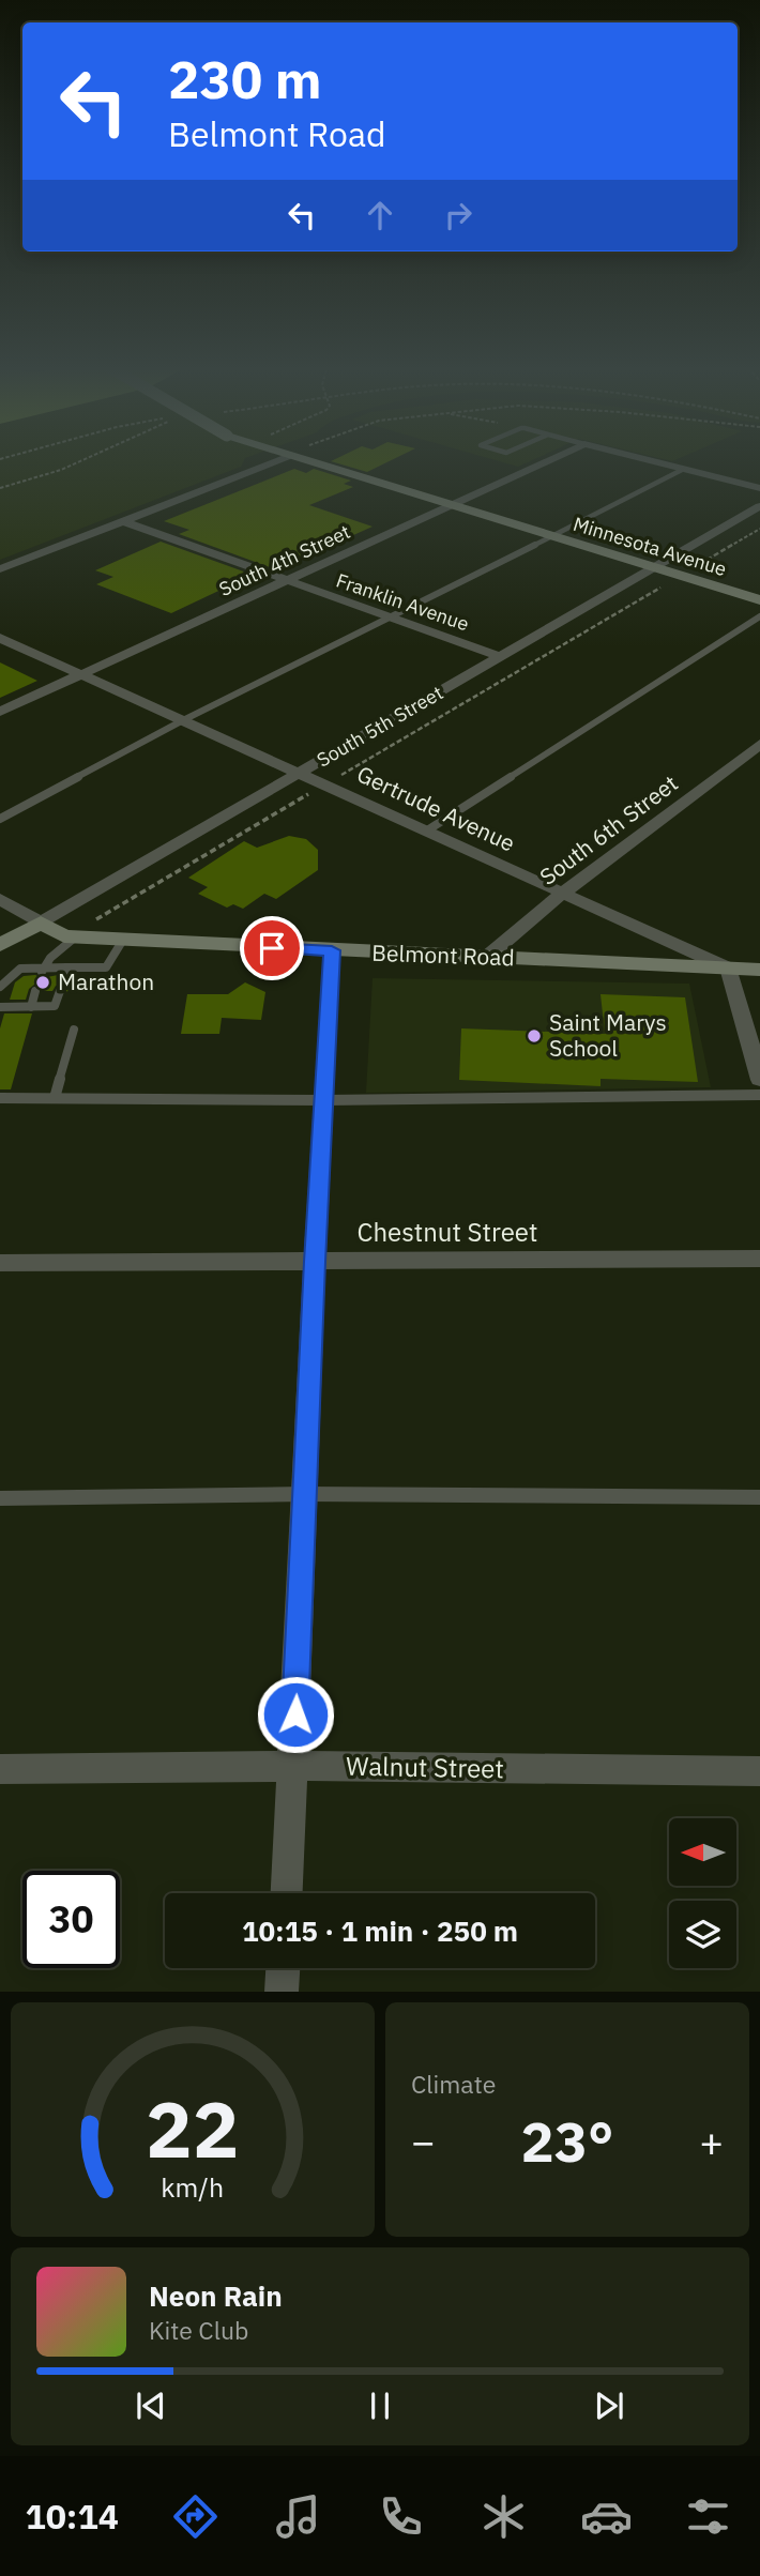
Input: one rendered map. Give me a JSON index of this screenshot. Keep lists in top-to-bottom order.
{
  "streets": {
    "street": [
      "Minnesota Avenue",
      "South 4th Street",
      "Franklin Avenue",
      "South 5th Street",
      "Gertrude Avenue",
      "South 6th Street",
      "Belmont Road",
      "Chestnut Street",
      "Walnut Street"
    ]
  },
  "crossings": [
    ["Minnesota Avenue", "South 4th Street"],
    ["Minnesota Avenue", "South 5th Street"],
    ["South 4th Street", "Franklin Avenue"],
    ["South 4th Street", "Gertrude Avenue"],
    ["Franklin Avenue", "South 5th Street"],
    ["South 5th Street", "Gertrude Avenue"],
    ["South 5th Street", "Belmont Road"],
    ["Gertrude Avenue", "South 6th Street"],
    ["Gertrude Avenue", "Belmont Road"],
    ["South 6th Street", "Belmont Road"]
  ],
  "places": ["Marathon", "Saint Marys School"],
  "north": "left",
  "page": {
    "turn": ["230 m", "Belmont Road"],
    "limit": "30",
    "trip": "10:15 · 1 min · 250 m",
    "tile": "Climate",
    "heat": ["−", "23°", "+"],
    "song": ["Neon Rain", "Kite Club"],
    "tabs": "10:14",
    "gauge": ["22", "km/h"]
  }
}
